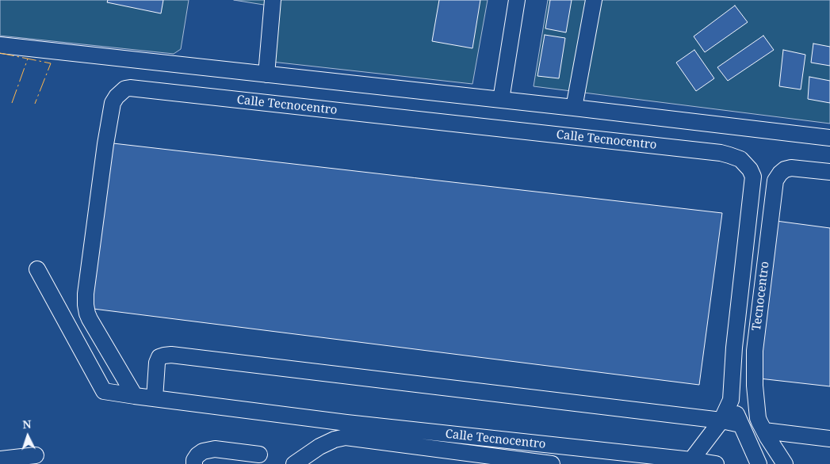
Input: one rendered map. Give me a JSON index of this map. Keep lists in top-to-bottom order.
{
  "streets": {
    "street": ["Calle Tecnocentro", "Tecnocentro"]
  },
  "north": "top"
}
